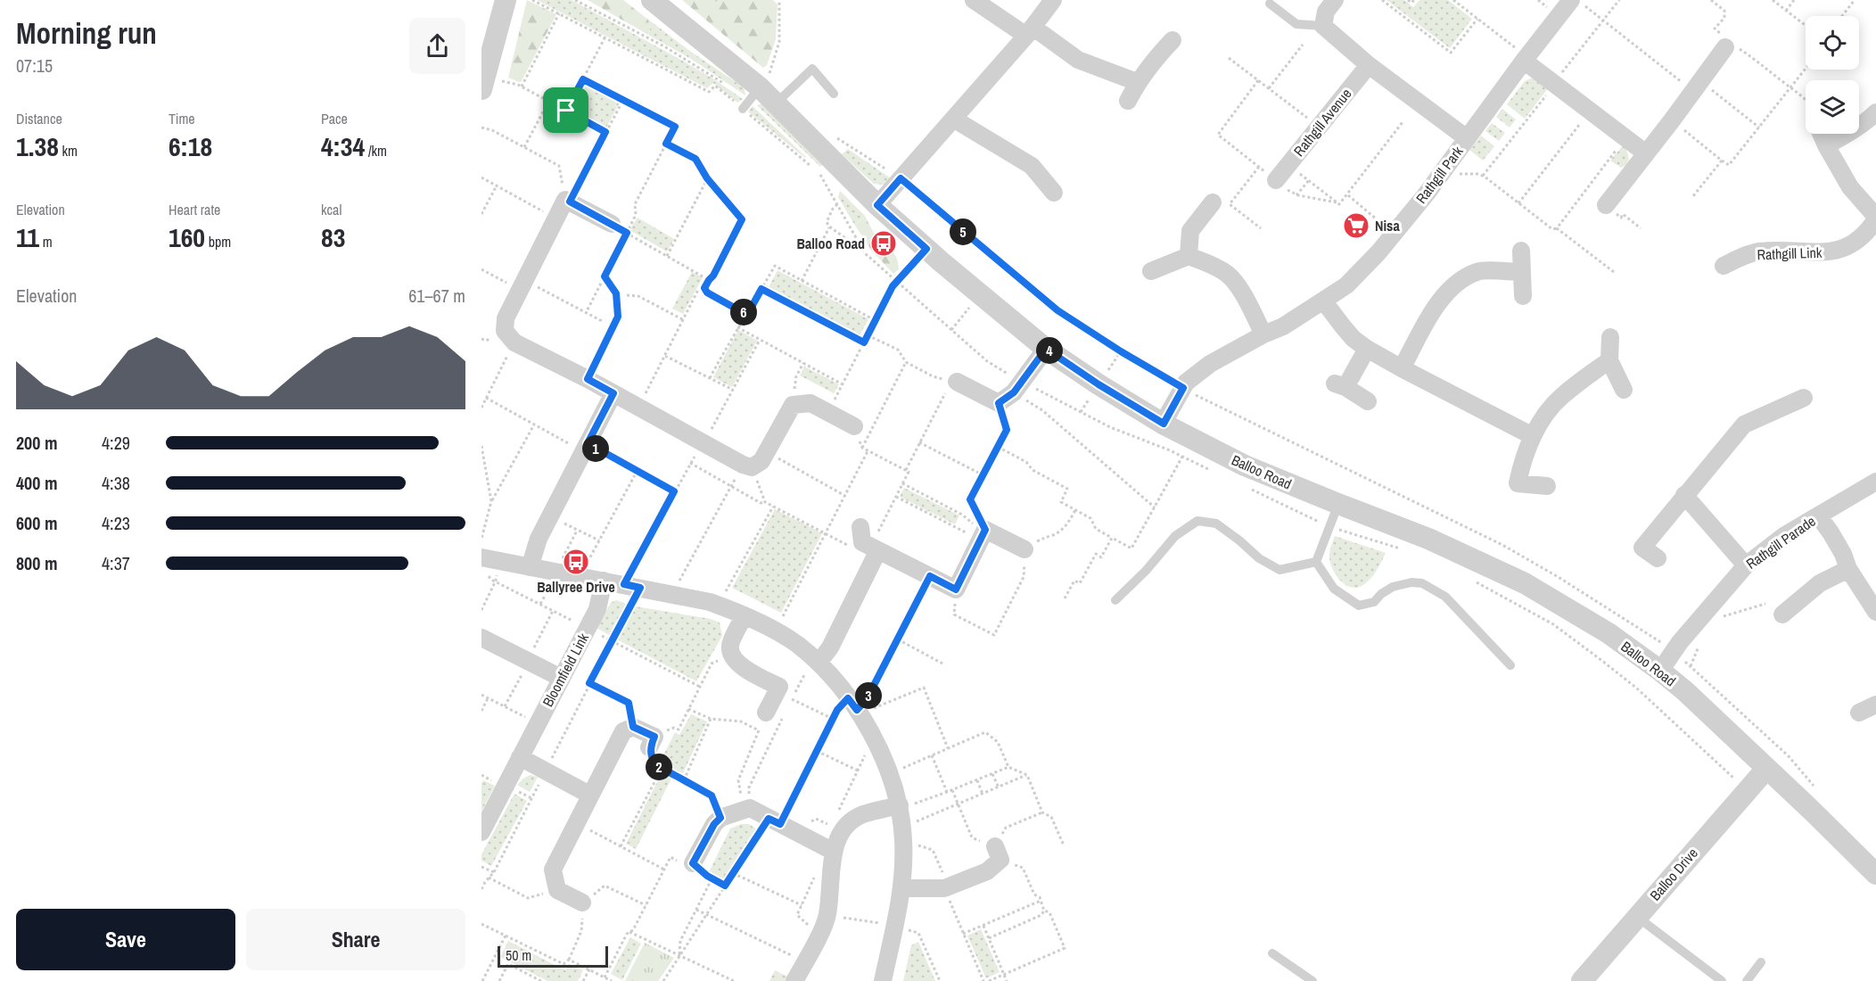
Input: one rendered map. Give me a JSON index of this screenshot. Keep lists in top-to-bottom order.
{
  "streets": {
    "street": [
      "Rathgill Avenue",
      "Rathgill Park",
      "Rathgill Link",
      "Balloo Road",
      "Rathgill Parade",
      "Bloomfield Link",
      "Balloo Drive"
    ]
  },
  "crossings": [
    ["Rathgill Park", "Balloo Road"],
    ["Balloo Road", "Rathgill Parade"],
    ["Balloo Road", "Balloo Drive"]
  ],
  "places": {
    "supermarket": ["Nisa"],
    "bus stop": ["Balloo Road", "Ballyree Drive"]
  },
  "scale_bar": "50 m",
  "page": {
    "heading": ["Morning run", "07:15"],
    "stats": [
      ["Distance", "1.38 km"],
      ["Time", "6:18"],
      ["Pace", "4:34 /km"],
      ["Elevation", "11 m"],
      ["Heart rate", "160 bpm"],
      ["kcal", "83"]
    ],
    "pins": [
      "5",
      "6",
      "4",
      "1",
      "3",
      "2"
    ],
    "chart": ["Elevation", "61–67 m"],
    "list": [
      {
        "name": "200 m",
        "note": "4:29"
      },
      {
        "name": "400 m",
        "note": "4:38"
      },
      {
        "name": "600 m",
        "note": "4:23"
      },
      {
        "name": "800 m",
        "note": "4:37"
      }
    ],
    "buttons": ["Save", "Share"],
    "scale": "50 m"
  }
}
